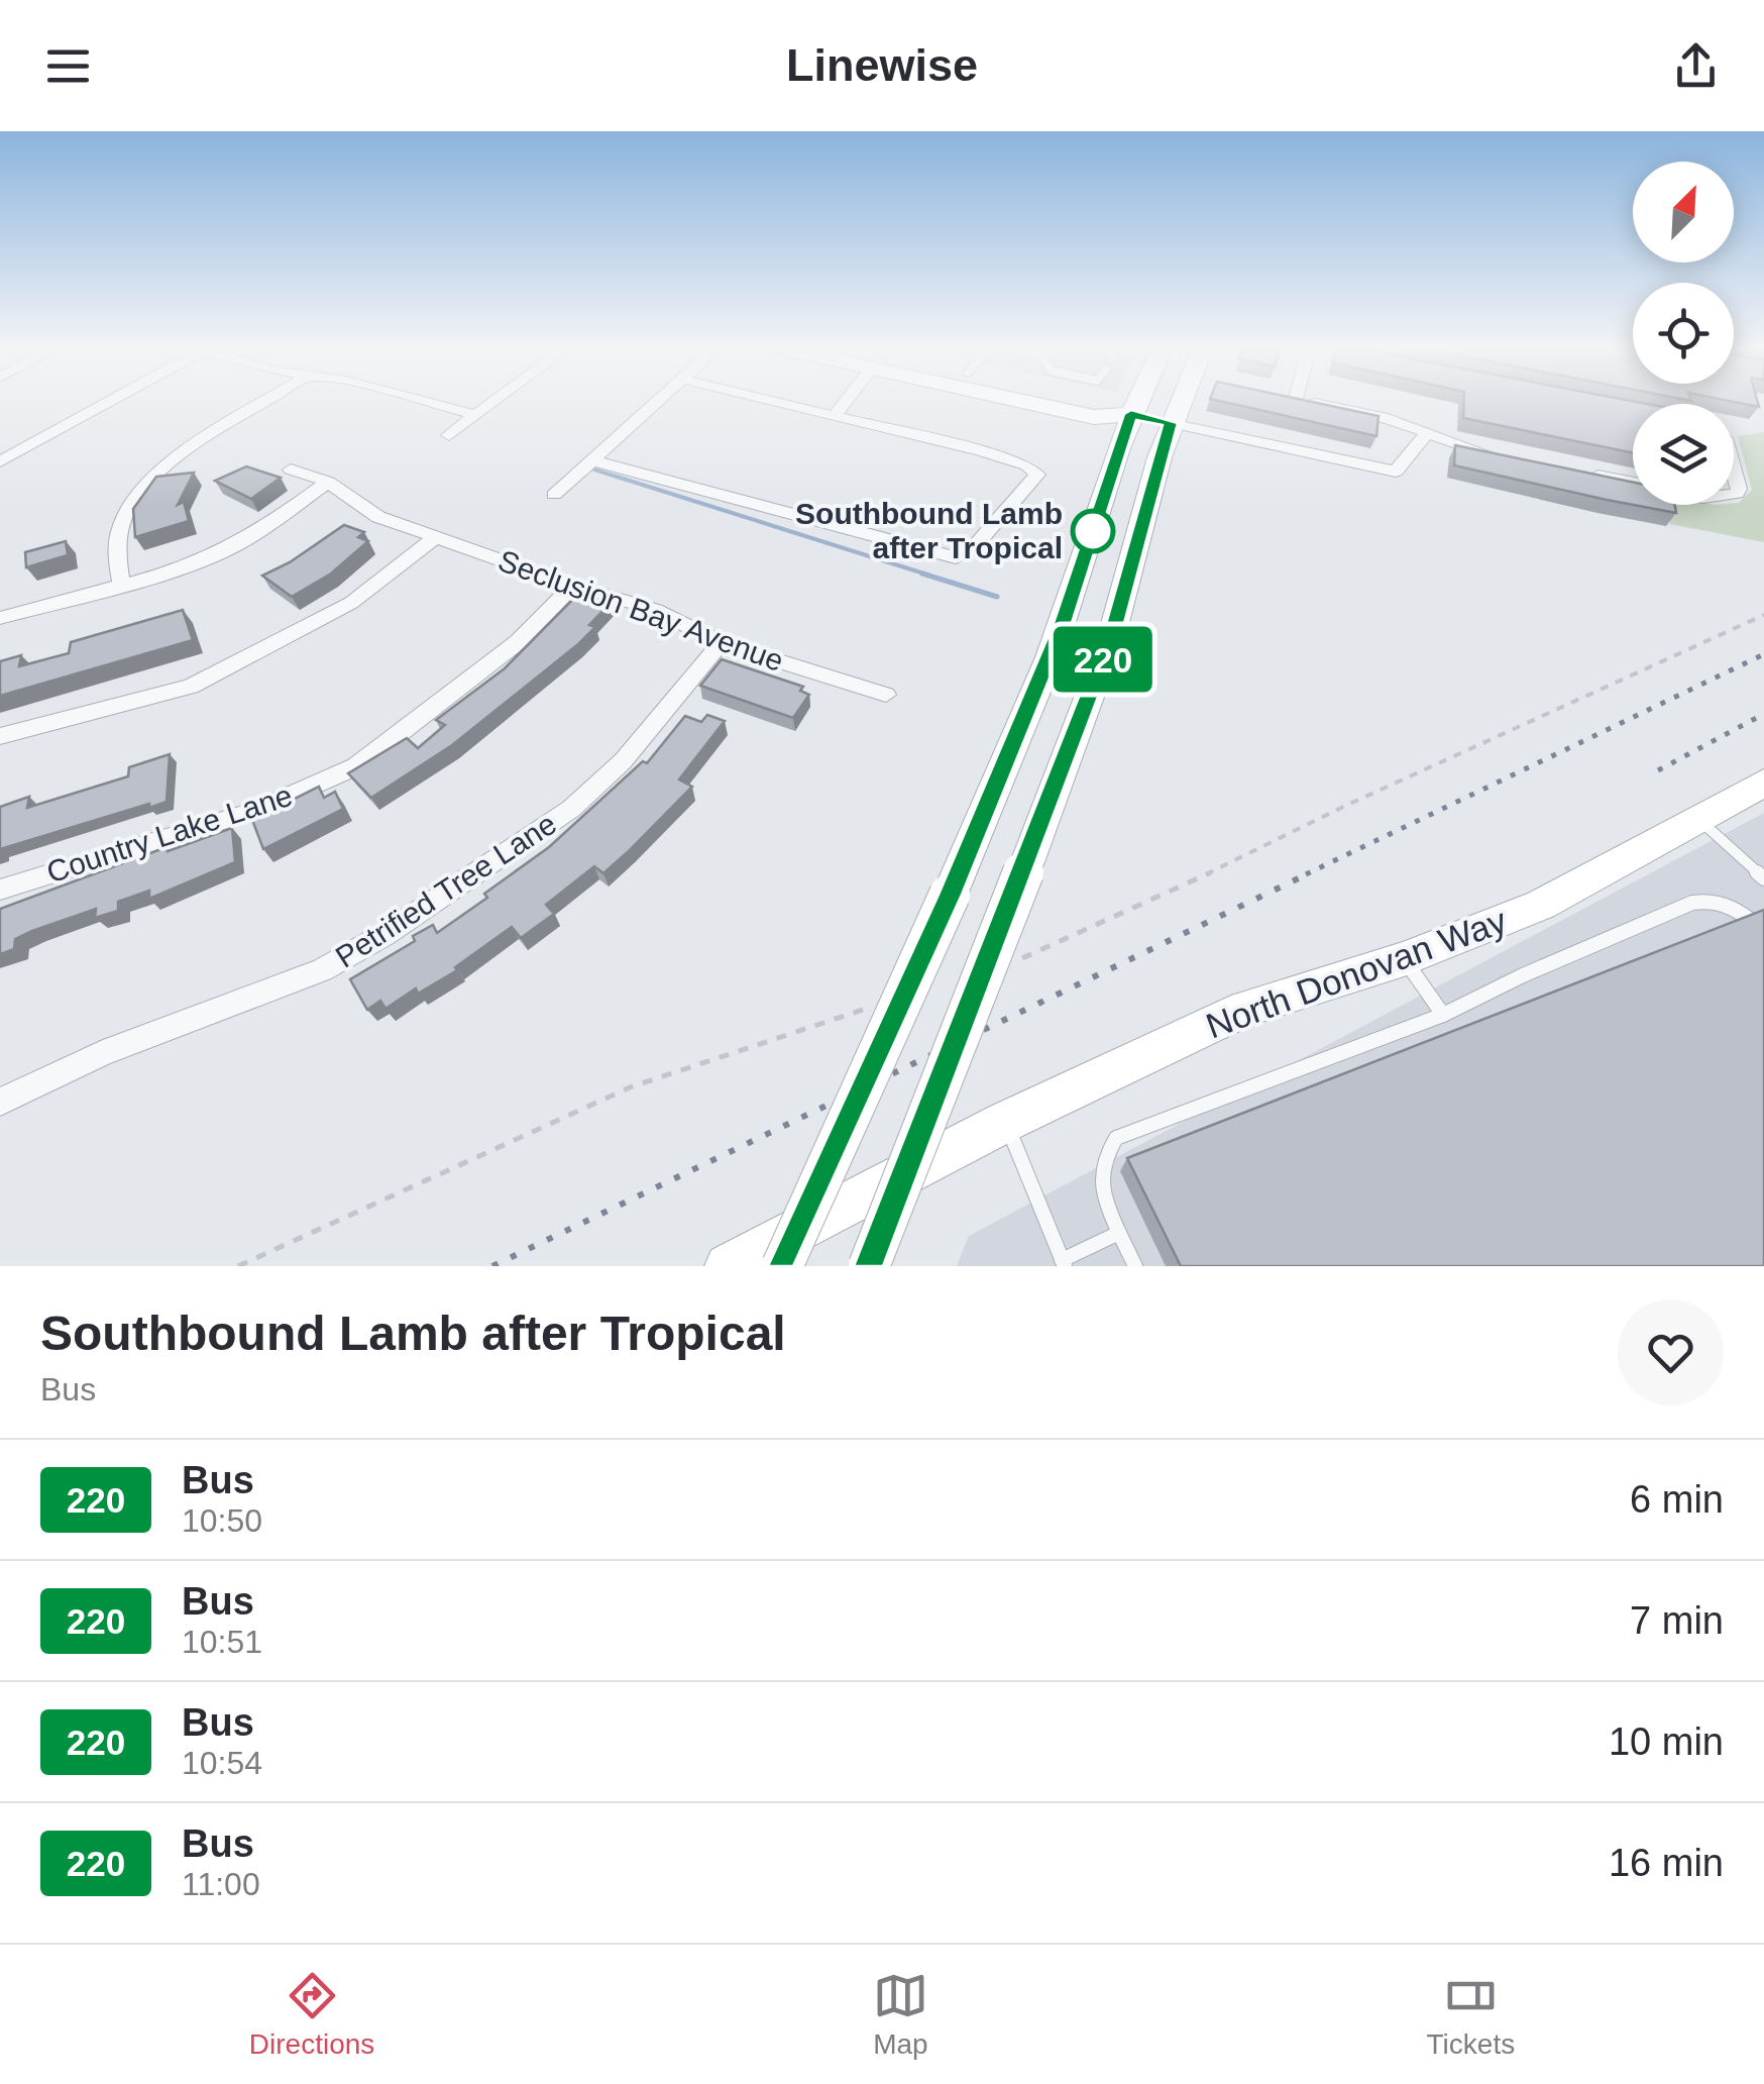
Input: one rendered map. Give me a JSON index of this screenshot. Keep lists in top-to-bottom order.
{
  "streets": {
    "main road": ["North Donovan Way"],
    "street": ["Seclusion Bay Avenue", "Country Lake Lane", "Petrified Tree Lane"]
  },
  "crossings": [
    ["Seclusion Bay Avenue", "Country Lake Lane"],
    ["Seclusion Bay Avenue", "Petrified Tree Lane"]
  ],
  "places": ["Southbound Lamb after Tropical"],
  "lines": ["bus line 220"],
  "north": "top right",
  "page": {
    "header": "Linewise",
    "on_map": "220",
    "heading": ["Southbound Lamb after Tropical", "Bus"],
    "list": [
      {
        "mark": "220",
        "name": "Bus",
        "note": "10:50",
        "value": "6 min"
      },
      {
        "mark": "220",
        "name": "Bus",
        "note": "10:51",
        "value": "7 min"
      },
      {
        "mark": "220",
        "name": "Bus",
        "note": "10:54",
        "value": "10 min"
      },
      {
        "mark": "220",
        "name": "Bus",
        "note": "11:00",
        "value": "16 min"
      }
    ],
    "tabs": ["Directions", "Map", "Tickets"]
  }
}
